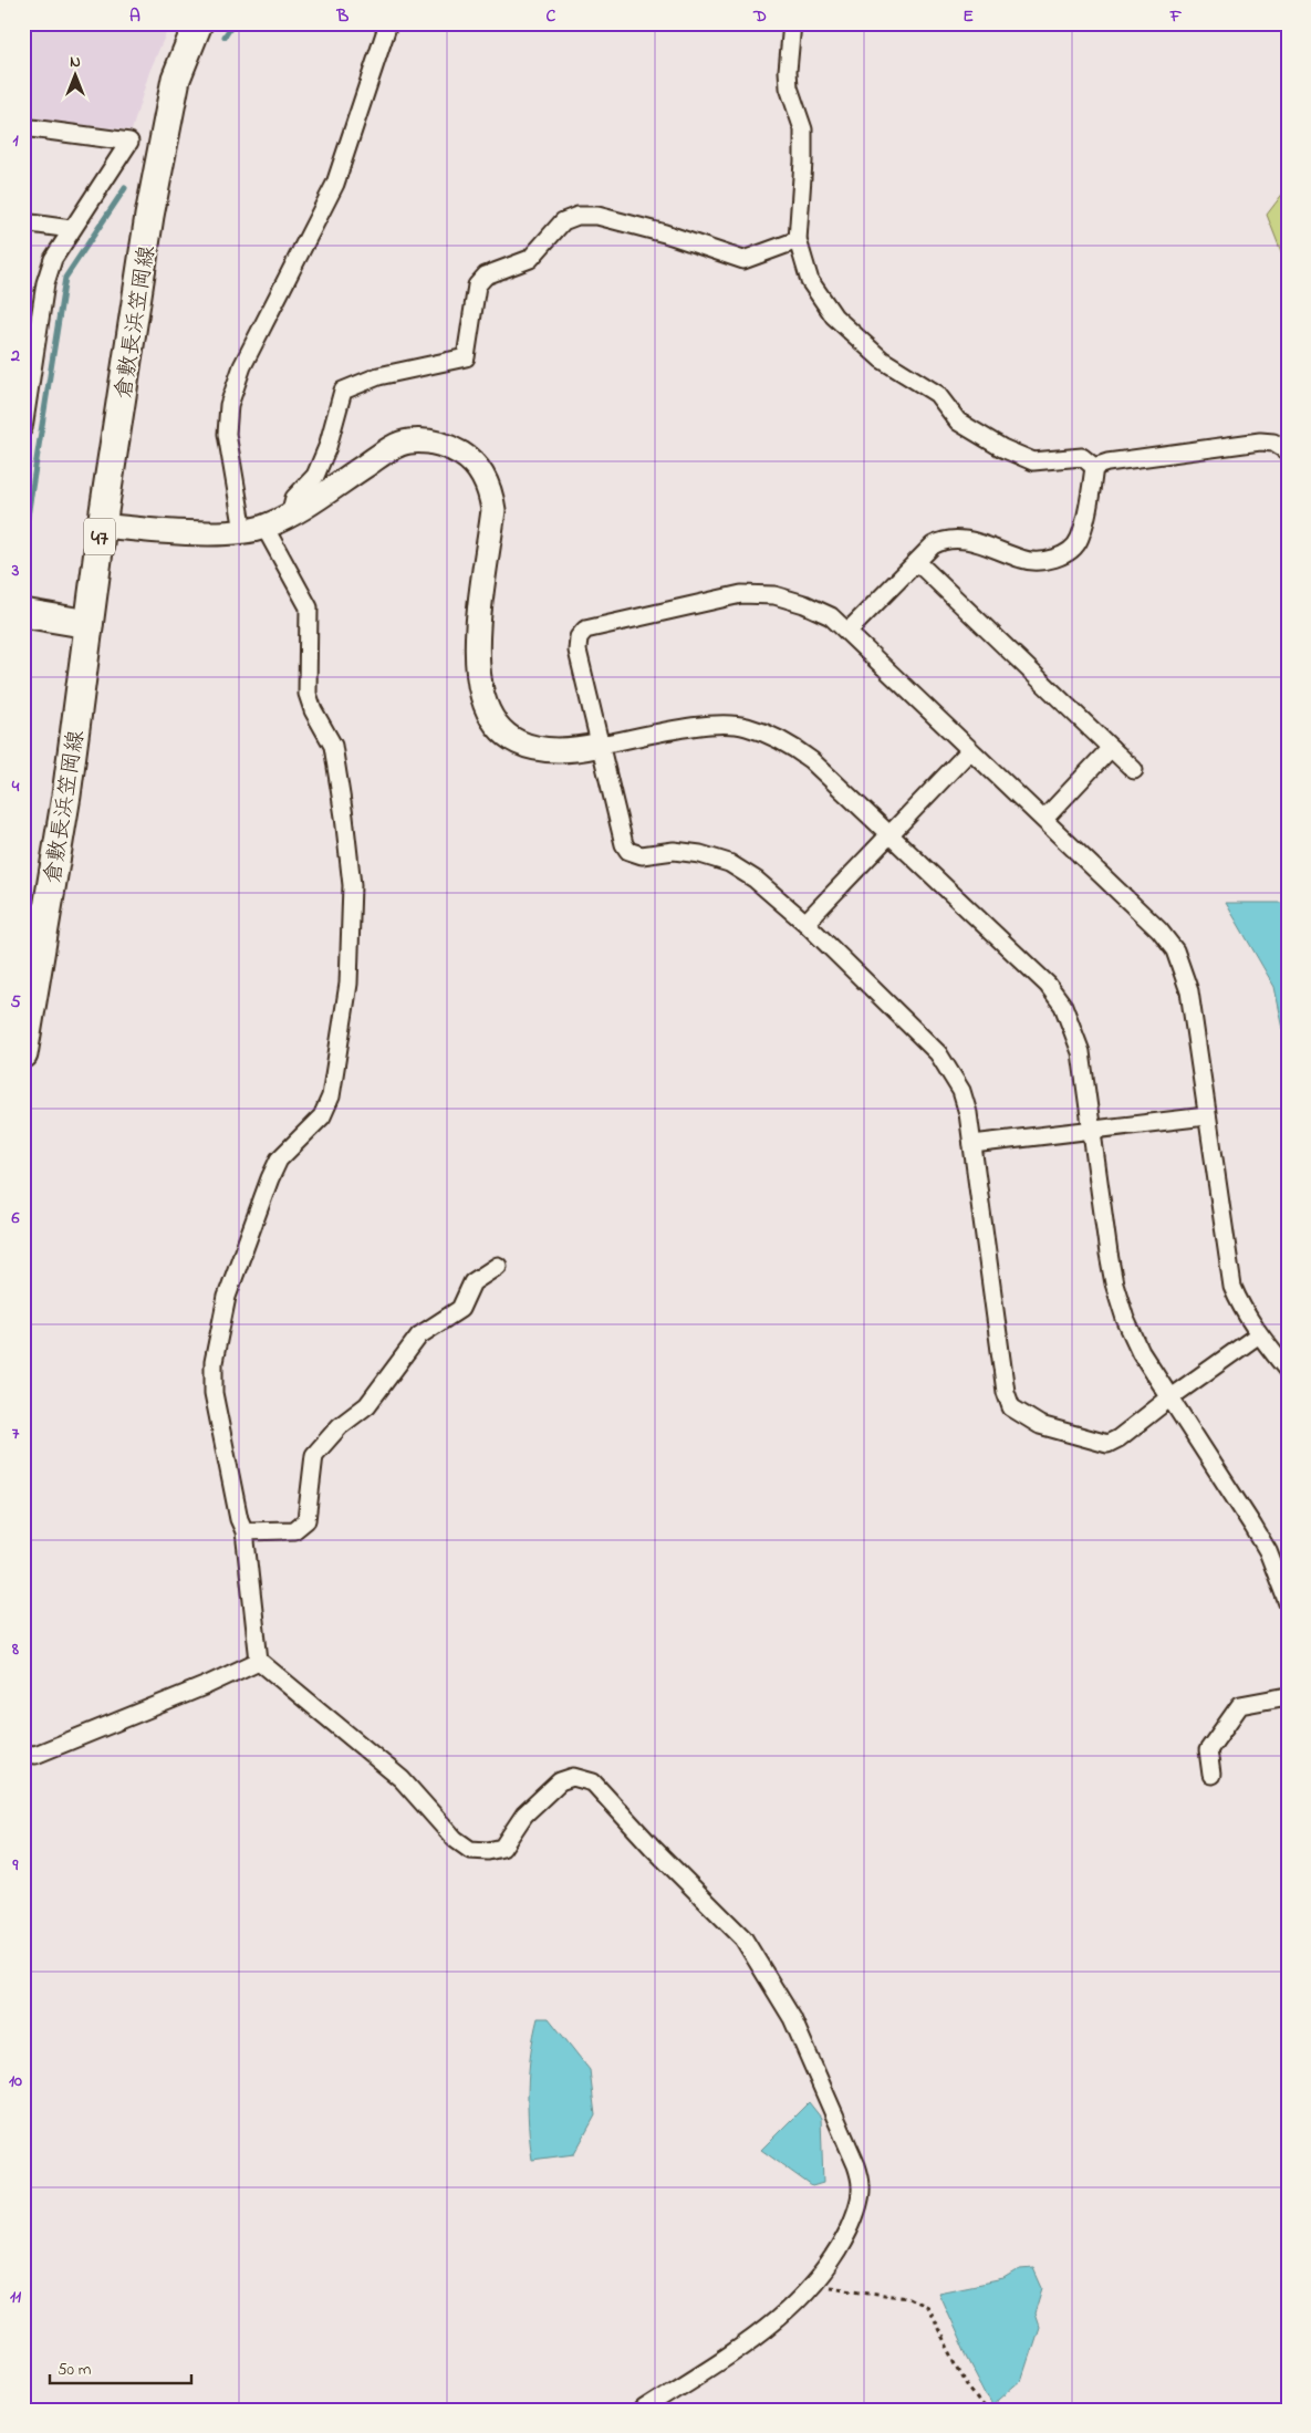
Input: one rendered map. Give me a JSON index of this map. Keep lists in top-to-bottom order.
{
  "streets": {
    "main road": ["倉敷長浜笠岡線", "47"]
  },
  "scale_bar": "50 m",
  "north": "top",
  "grid": {
    "columns": [
      "A",
      "B",
      "C",
      "D",
      "E",
      "F"
    ],
    "rows": [
      "1",
      "2",
      "3",
      "4",
      "5",
      "6",
      "7",
      "8",
      "9",
      "10",
      "11"
    ]
  }
}
